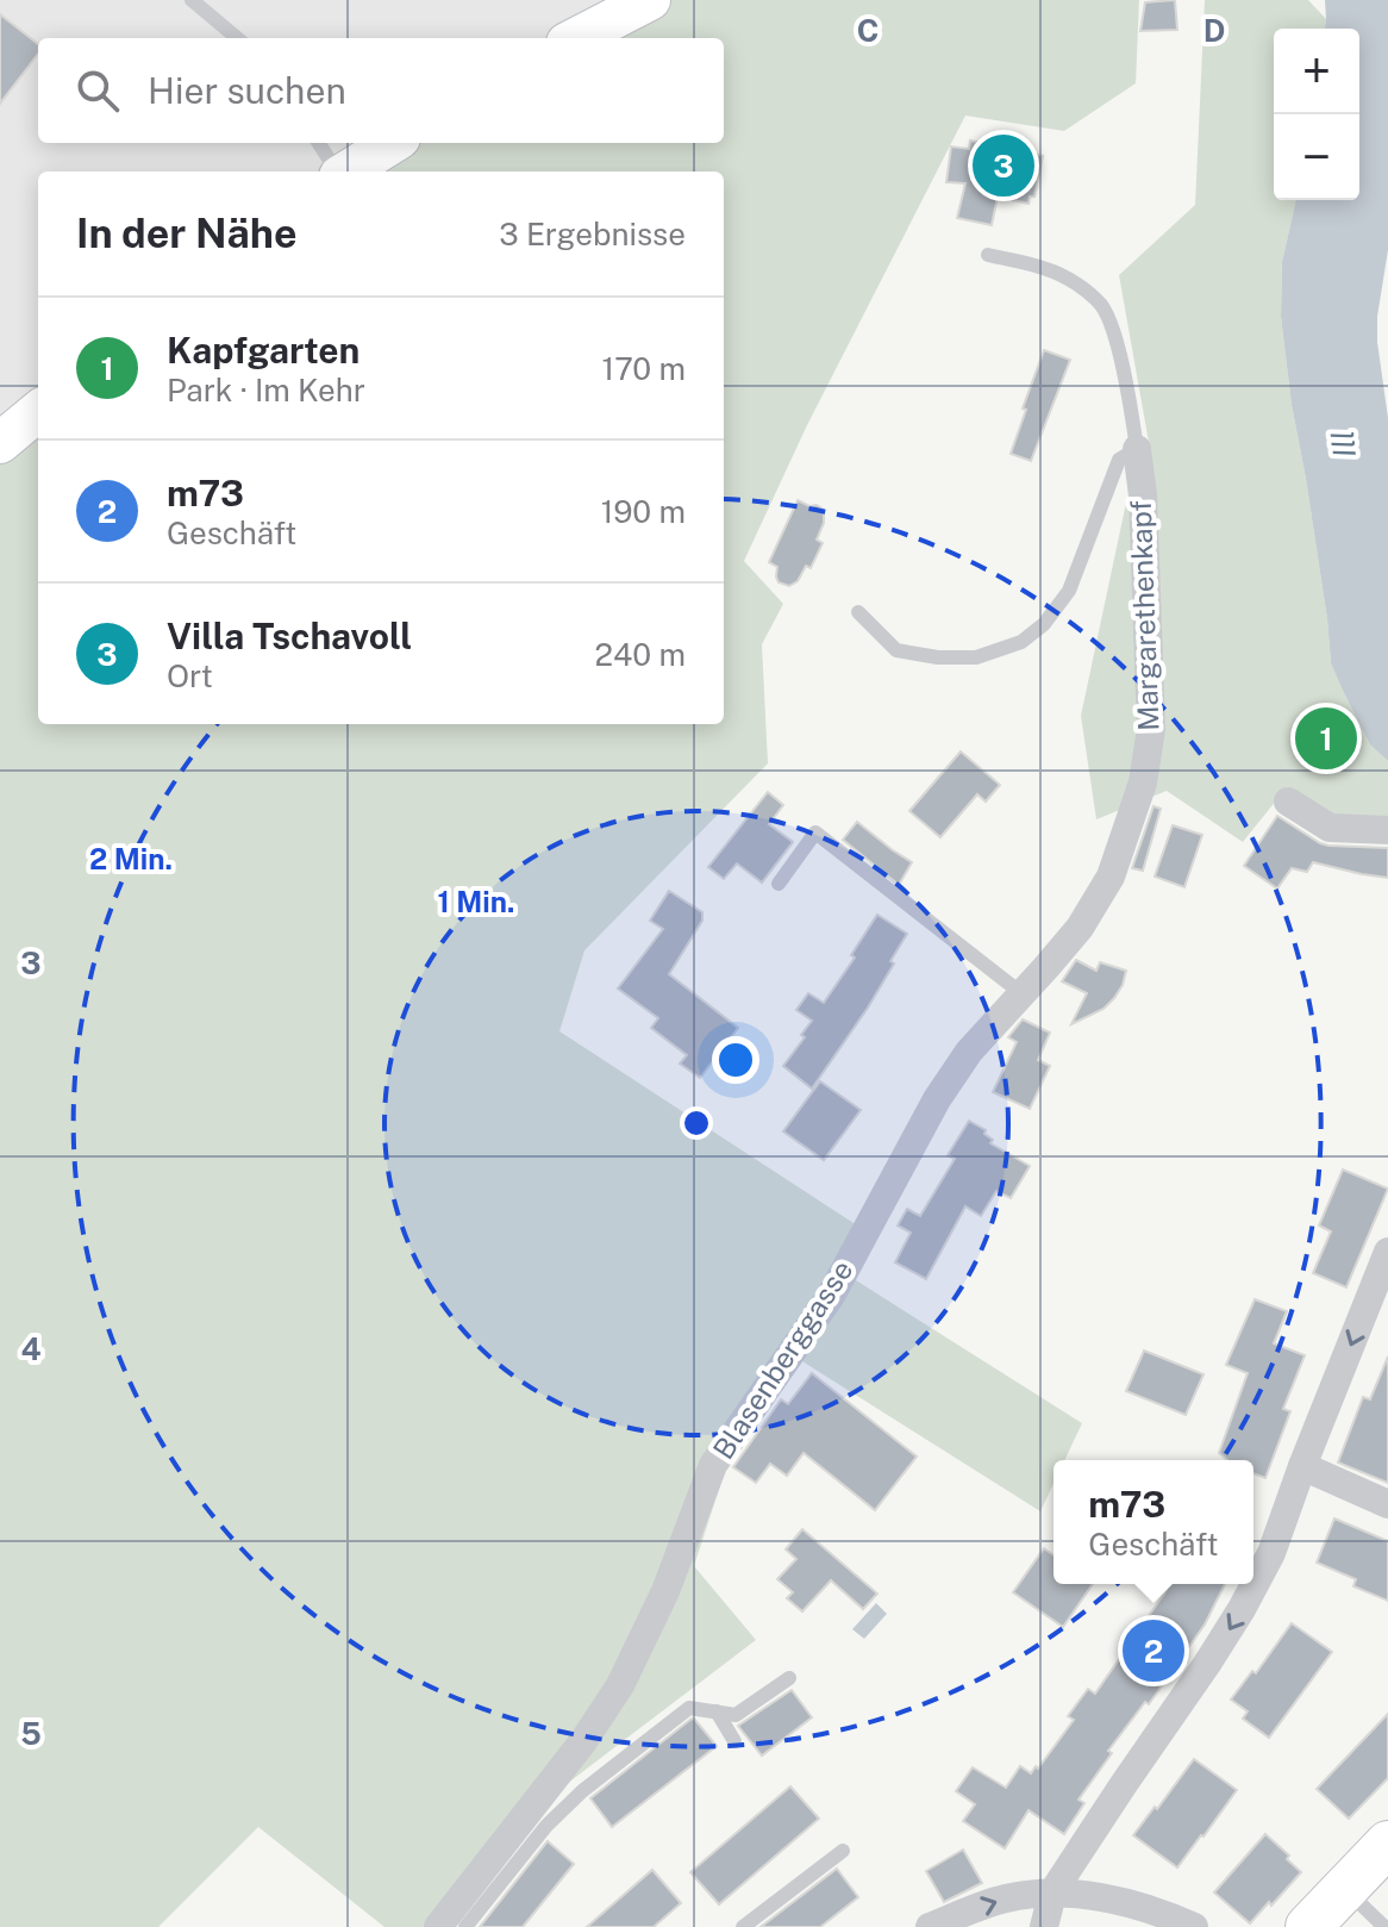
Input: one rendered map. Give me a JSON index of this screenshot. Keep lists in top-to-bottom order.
{
  "streets": {
    "street": ["Margarethenkapf", "Blasenberggasse"]
  },
  "crossings": [
    ["Margarethenkapf", "Blasenberggasse"]
  ],
  "water": ["Ill"],
  "page": {
    "map_buttons": ["+", "−"],
    "search": "Hier suchen",
    "pins": ["3", "1", "2"],
    "heading": ["In der Nähe", "3 Ergebnisse"],
    "list": [
      {
        "mark": "1",
        "name": "Kapfgarten",
        "note": "Park · Im Kehr",
        "value": "170 m"
      },
      {
        "mark": "2",
        "name": "m73",
        "note": "Geschäft",
        "value": "190 m"
      },
      {
        "mark": "3",
        "name": "Villa Tschavoll",
        "note": "Ort",
        "value": "240 m"
      }
    ],
    "popup": ["m73", "Geschäft"]
  },
  "grid": {
    "columns": ["C", "D"],
    "rows": ["3", "4", "5"]
  },
  "rings": ["2 Min.", "1 Min."]
}
